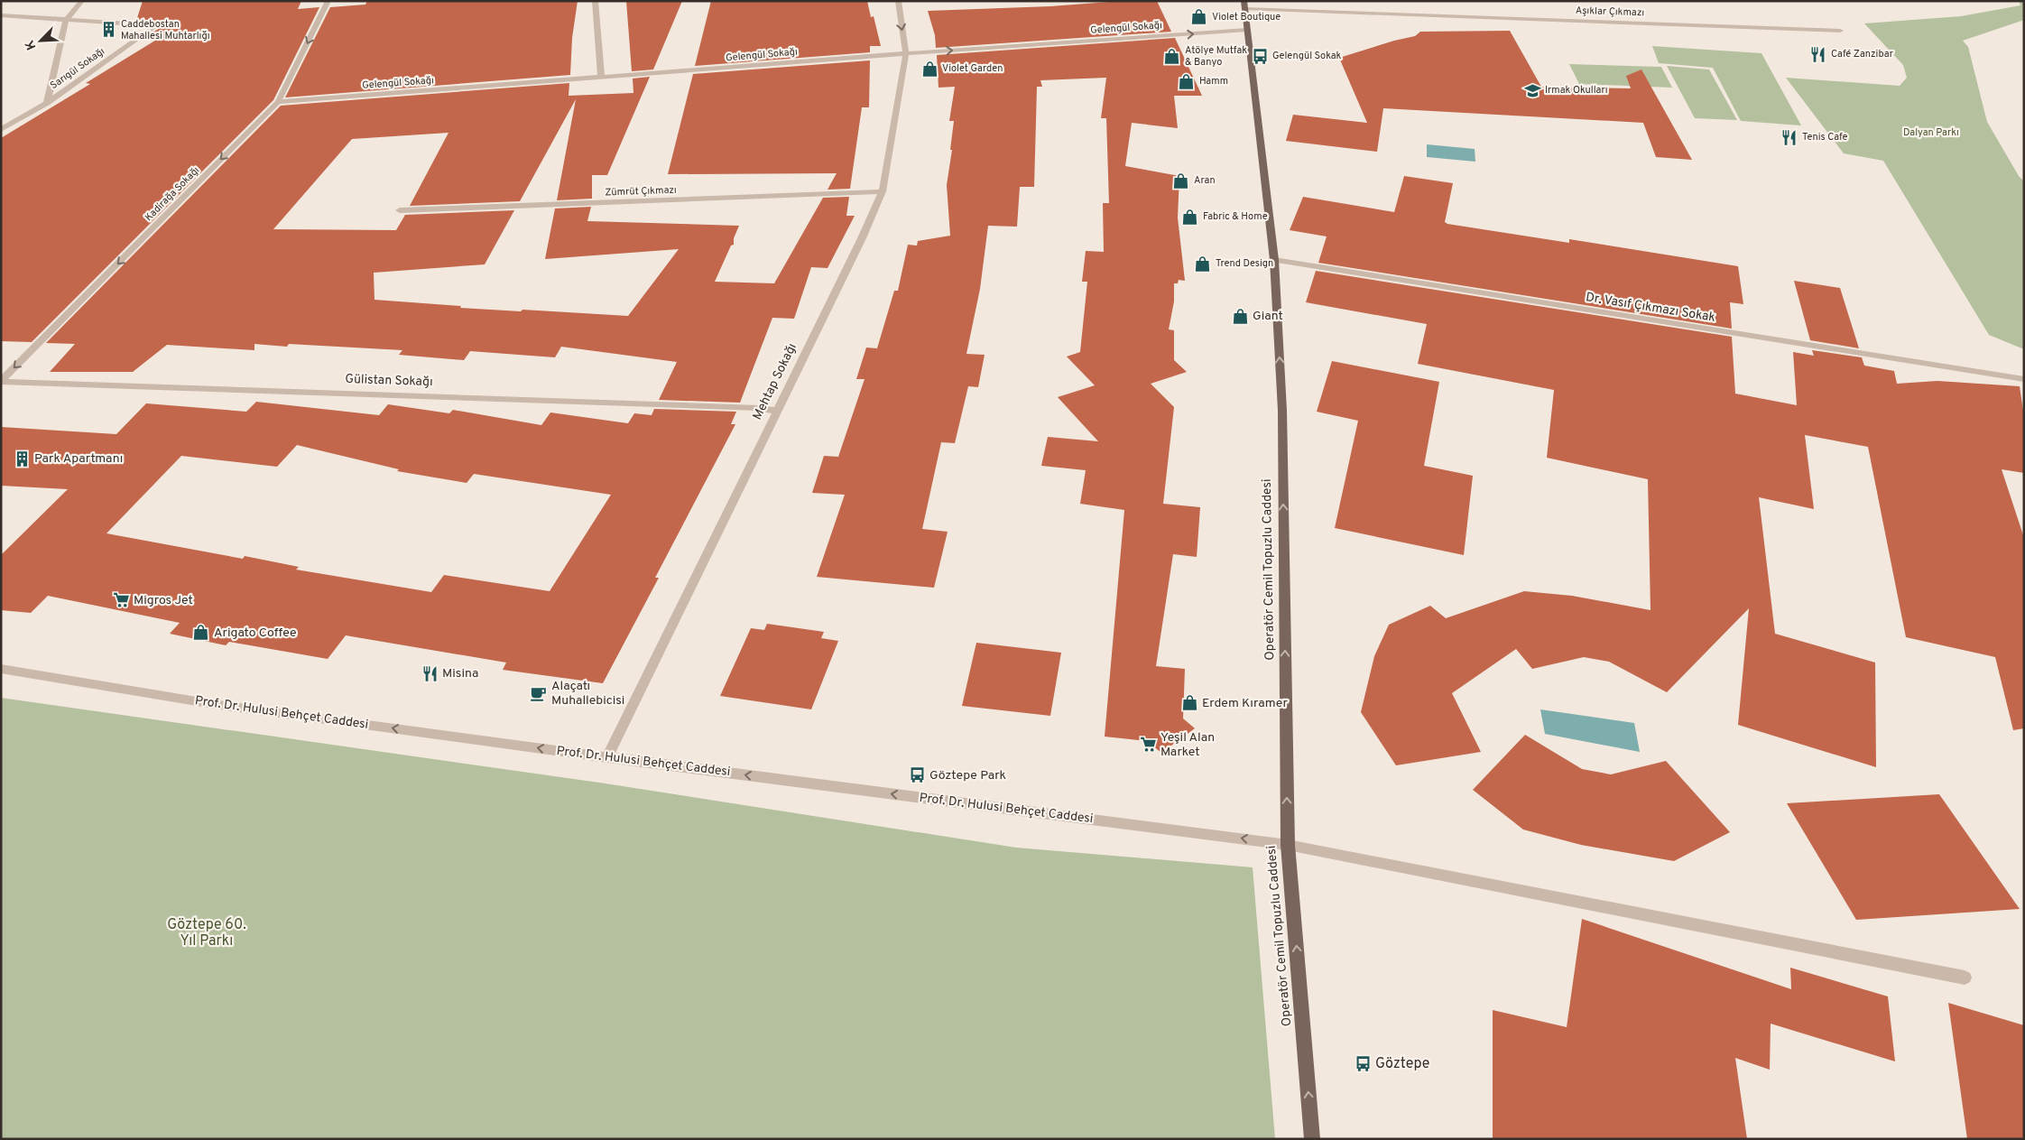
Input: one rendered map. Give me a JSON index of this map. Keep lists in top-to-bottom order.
{
  "streets": {
    "main road": ["Operatör Cemil Topuzlu Caddesi"],
    "street": [
      "Aşıklar Çıkmazı",
      "Gelengül Sokağı",
      "Sarıgül Sokağı",
      "Zümrüt Çıkmazı",
      "Kadirağa Sokağı",
      "Dr. Vasıf Çıkmazı Sokak",
      "Gülistan Sokağı",
      "Mehtap Sokağı",
      "Prof. Dr. Hulusi Behçet Caddesi"
    ]
  },
  "crossings": [
    ["Aşıklar Çıkmazı", "Operatör Cemil Topuzlu Caddesi"],
    ["Gelengül Sokağı", "Kadirağa Sokağı"],
    ["Gelengül Sokağı", "Mehtap Sokağı"],
    ["Gelengül Sokağı", "Operatör Cemil Topuzlu Caddesi"],
    ["Zümrüt Çıkmazı", "Mehtap Sokağı"],
    ["Kadirağa Sokağı", "Gülistan Sokağı"],
    ["Dr. Vasıf Çıkmazı Sokak", "Operatör Cemil Topuzlu Caddesi"],
    ["Gülistan Sokağı", "Mehtap Sokağı"],
    ["Mehtap Sokağı", "Prof. Dr. Hulusi Behçet Caddesi"],
    ["Operatör Cemil Topuzlu Caddesi", "Prof. Dr. Hulusi Behçet Caddesi"]
  ],
  "one_way": [
    "Gelengül Sokağı",
    "Kadirağa Sokağı",
    "Operatör Cemil Topuzlu Caddesi",
    "Prof. Dr. Hulusi Behçet Caddesi"
  ],
  "parks": ["Dalyan Parkı", "Göztepe 60. Yıl Parkı"],
  "places": {
    "shop": [
      "Violet Boutique",
      "Atölye Mutfak & Banyo",
      "Violet Garden",
      "Hamm",
      "Aran",
      "Fabric & Home",
      "Trend Design",
      "Giant",
      "Arigato Coffee",
      "Erdem Kıramer"
    ],
    "building": ["Caddebostan Mahallesi Muhtarlığı", "Park Apartmanı"],
    "restaurant": ["Café Zanzibar", "Tenis Cafe", "Misina"],
    "bus stop": ["Gelengül Sokak", "Göztepe Park", "Göztepe"],
    "school or university": ["Irmak Okulları"],
    "supermarket": ["Migros Jet", "Yeşil Alan Market"],
    "cafe": ["Alaçatı Muhallebicisi"]
  },
  "north": "bottom left"
}
